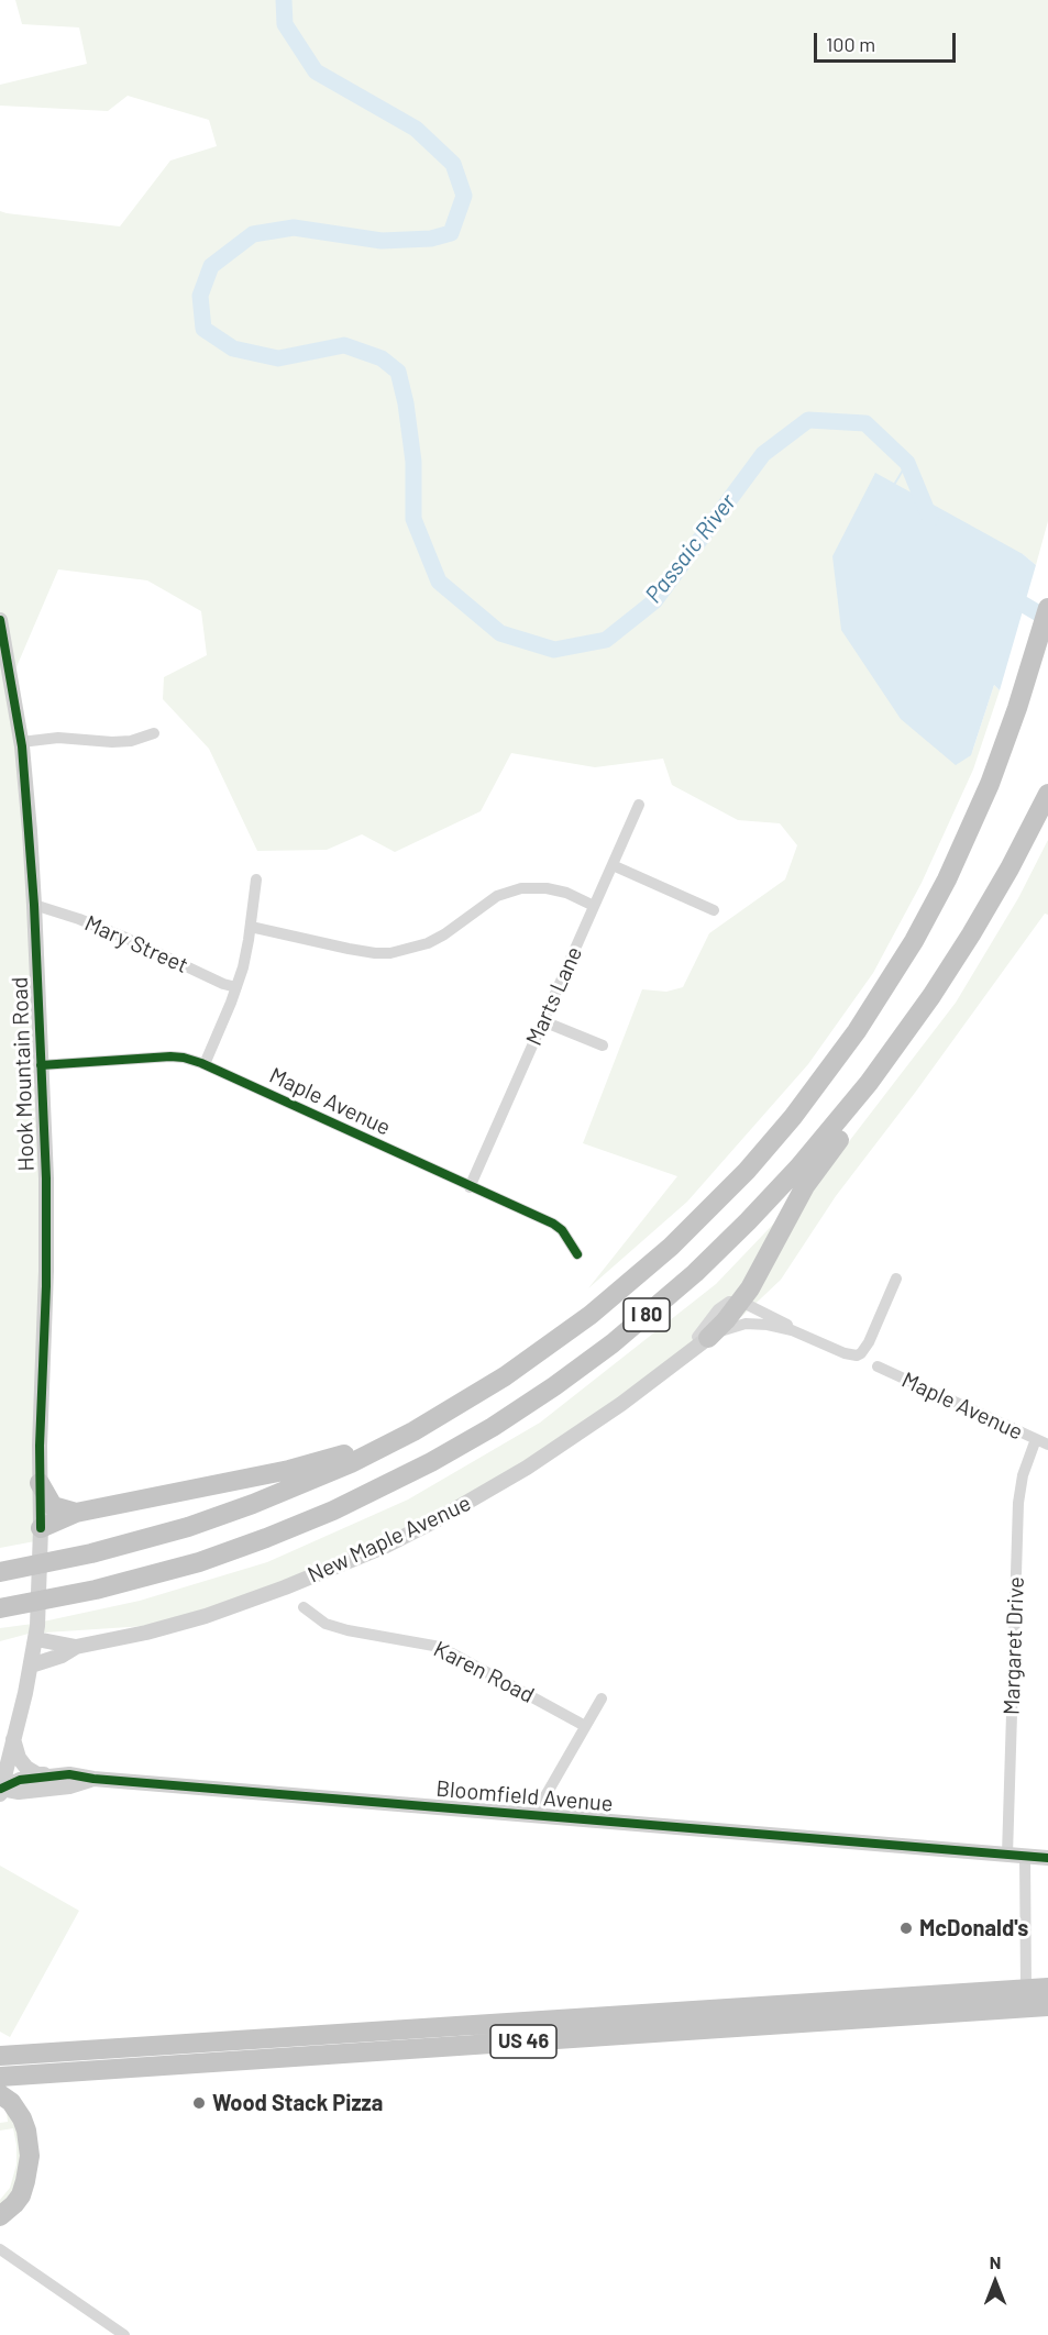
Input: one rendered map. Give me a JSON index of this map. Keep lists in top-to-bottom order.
{
  "streets": {
    "highway": ["I 80", "US 46"],
    "street": [
      "Mary Street",
      "Marts Lane",
      "Hook Mountain Road",
      "Maple Avenue",
      "New Maple Avenue",
      "Margaret Drive",
      "Karen Road",
      "Bloomfield Avenue"
    ]
  },
  "crossings": [
    ["Mary Street", "Hook Mountain Road"],
    ["Marts Lane", "Maple Avenue"],
    ["Hook Mountain Road", "Maple Avenue"],
    ["Hook Mountain Road", "New Maple Avenue"],
    ["Hook Mountain Road", "Bloomfield Avenue"],
    ["Maple Avenue", "Margaret Drive"],
    ["Margaret Drive", "Bloomfield Avenue"]
  ],
  "water": ["Passaic River"],
  "places": ["McDonald's", "Wood Stack Pizza"],
  "scale_bar": "100 m",
  "north": "top"
}
